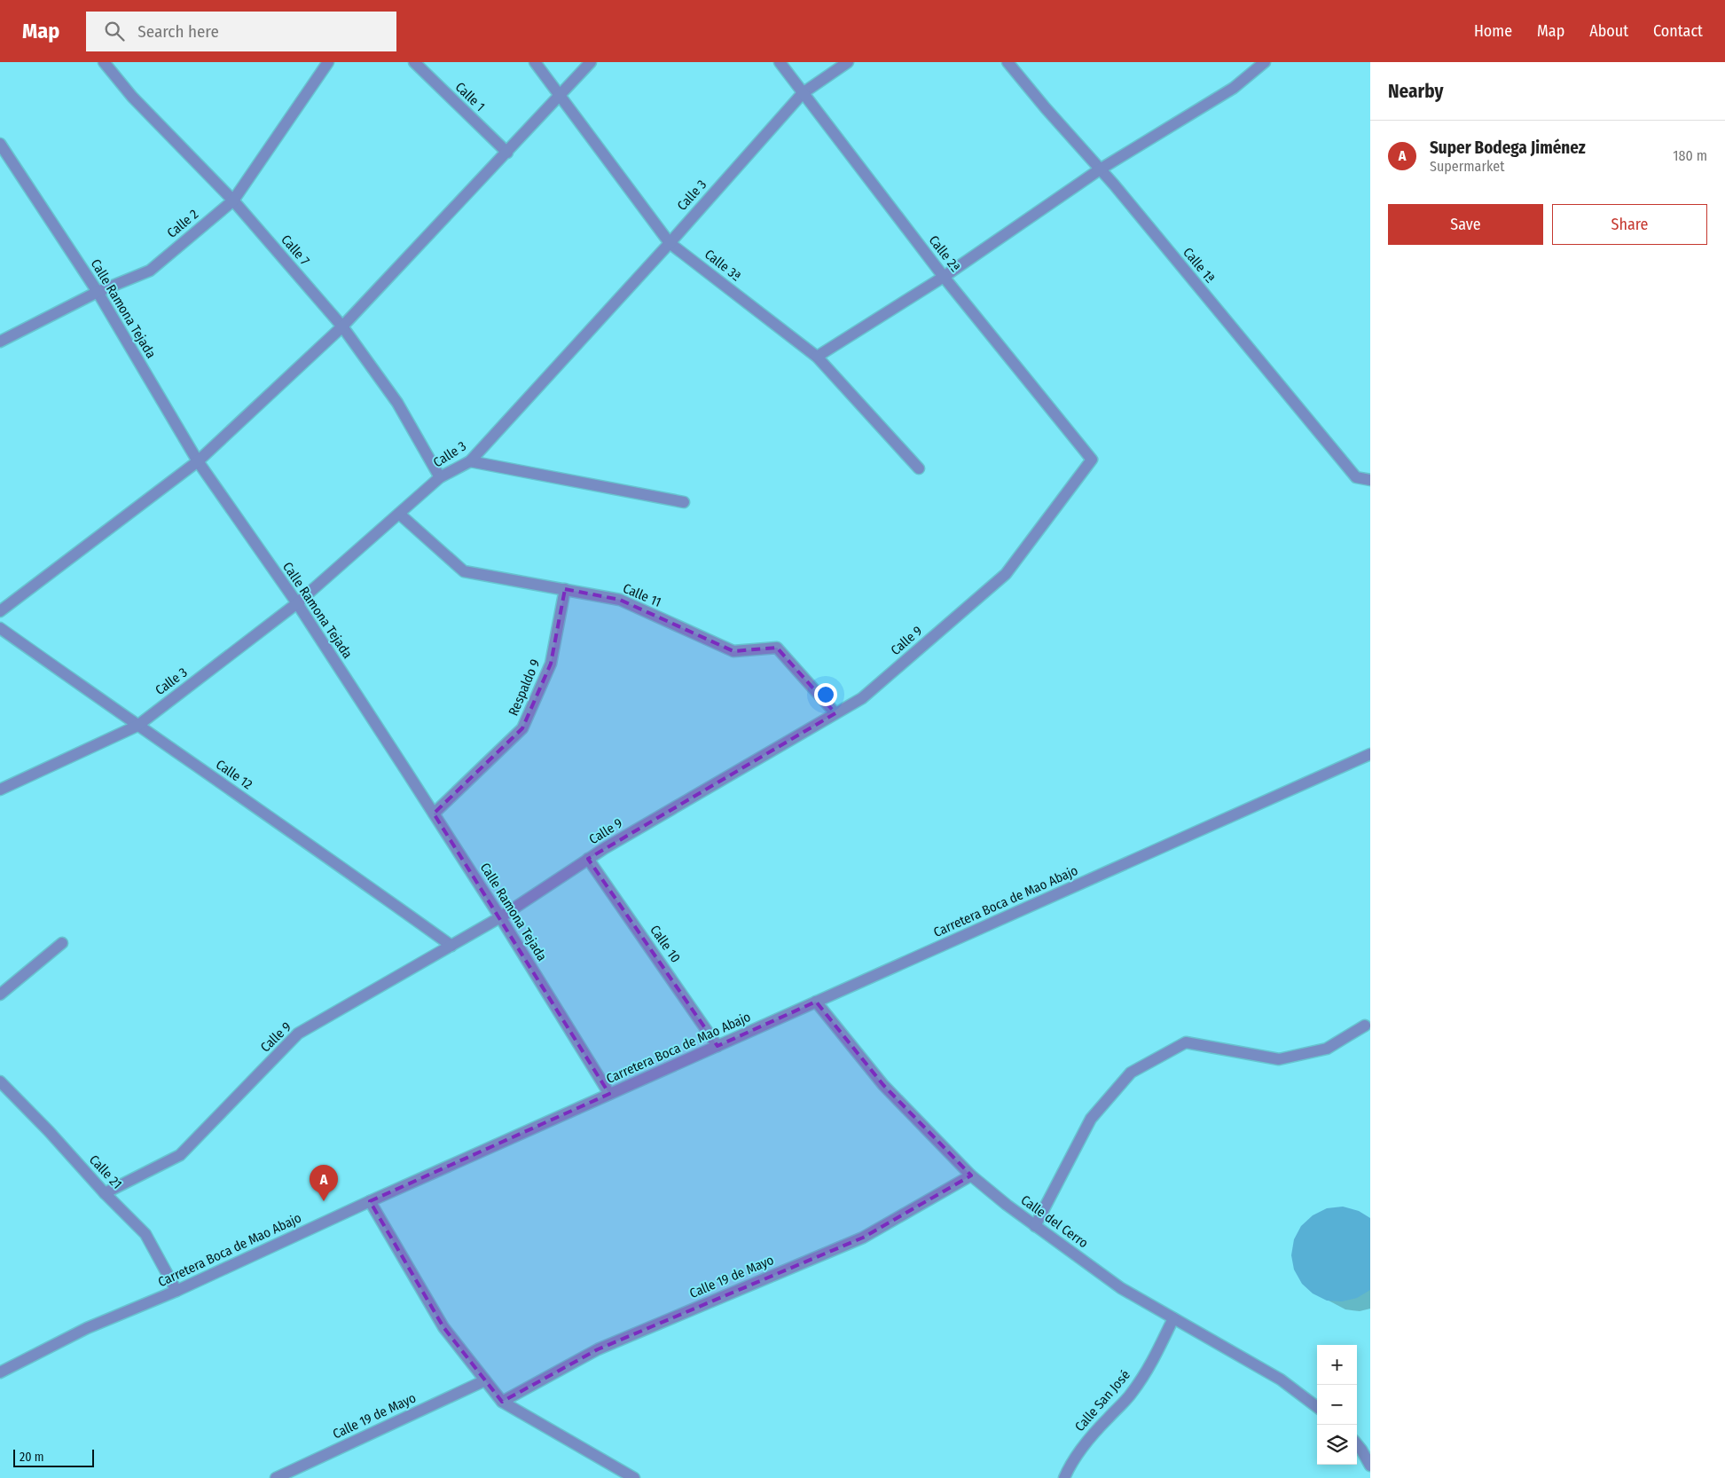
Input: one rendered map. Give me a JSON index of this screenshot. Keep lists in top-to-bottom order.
{
  "streets": {
    "street": [
      "Calle 1",
      "Calle 3",
      "Calle 2",
      "Calle 7",
      "Calle 2ª",
      "Calle 3ª",
      "Calle 1ª",
      "Calle Ramona Tejada",
      "Calle 11",
      "Calle 9",
      "Respaldo 9",
      "Calle 12",
      "Carretera Boca de Mao Abajo",
      "Calle 10",
      "Calle 21",
      "Calle del Cerro",
      "Calle 19 de Mayo",
      "Calle San José"
    ]
  },
  "crossings": [
    ["Calle 3", "Calle 7"],
    ["Calle 3", "Calle 2ª"],
    ["Calle 3", "Calle 3ª"],
    ["Calle 3", "Calle Ramona Tejada"],
    ["Calle 3", "Calle 11"],
    ["Calle 3", "Calle 12"],
    ["Calle 2", "Calle 7"],
    ["Calle 2", "Calle Ramona Tejada"],
    ["Calle 2ª", "Calle 9"],
    ["Calle Ramona Tejada", "Calle 9"],
    ["Calle Ramona Tejada", "Respaldo 9"],
    ["Calle Ramona Tejada", "Carretera Boca de Mao Abajo"],
    ["Calle 11", "Calle 9"],
    ["Calle 11", "Respaldo 9"],
    ["Calle 9", "Calle 12"],
    ["Calle 9", "Calle 10"],
    ["Calle 9", "Calle 21"],
    ["Carretera Boca de Mao Abajo", "Calle 10"],
    ["Carretera Boca de Mao Abajo", "Calle 21"],
    ["Carretera Boca de Mao Abajo", "Calle del Cerro"],
    ["Calle del Cerro", "Calle 19 de Mayo"],
    ["Calle del Cerro", "Calle San José"]
  ],
  "scale_bar": "20 m",
  "page": {
    "header": "Map",
    "search": "Search here",
    "nav": [
      "Home",
      "Map",
      "About",
      "Contact"
    ],
    "heading": "Nearby",
    "list": [
      {
        "mark": "A",
        "name": "Super Bodega Jiménez",
        "note": "Supermarket",
        "value": "180 m"
      }
    ],
    "buttons": ["Save", "Share"],
    "pins": "A",
    "map_buttons": ["+", "−"],
    "scale": "20 m"
  }
}
